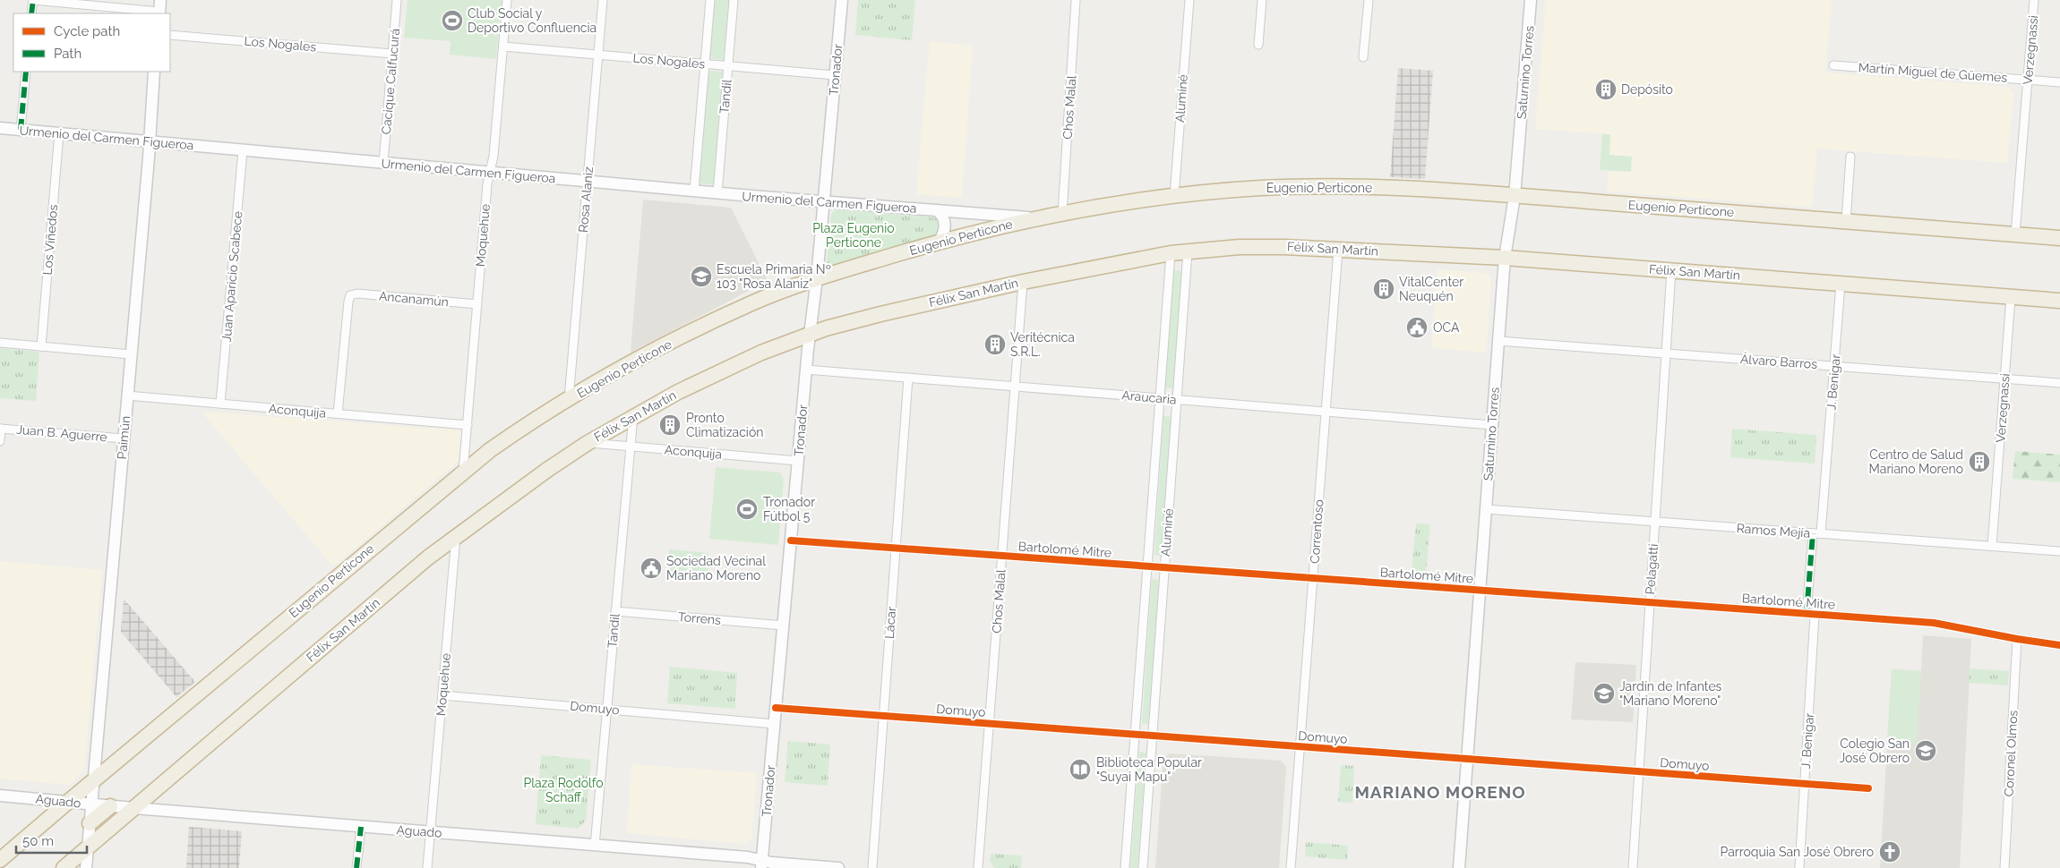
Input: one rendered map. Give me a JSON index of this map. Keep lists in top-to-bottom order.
{
  "streets": {
    "highway": ["Eugenio Perticone", "Félix San Martín"],
    "street": [
      "Los Nogales",
      "Verzegnassi",
      "Tronador",
      "Saturnino Torres",
      "Martín Miguel de Güemes",
      "Cacique Calfucurá",
      "Tandil",
      "Aluminé",
      "Chos Malal",
      "Urmenio del Carmen Figueroa",
      "Rosa Alaniz",
      "Moquehue",
      "Los Viñedos",
      "Juan Aparicio Scabece",
      "Ancanamún",
      "Álvaro Barros",
      "J. Benigar",
      "Araucaria",
      "Aconquija",
      "Juan B. Aguerre",
      "Paimún",
      "Ramos Mejía",
      "Correntoso",
      "Bartolomé Mitre",
      "Pelagatti",
      "Torrens",
      "Lácar",
      "Domuyo",
      "Coronel Olmos",
      "Aguado"
    ]
  },
  "crossings": [
    ["Los Nogales", "Tronador"],
    ["Los Nogales", "Cacique Calfucurá"],
    ["Los Nogales", "Tandil"],
    ["Los Nogales", "Rosa Alaniz"],
    ["Los Nogales", "Moquehue"],
    ["Verzegnassi", "Martín Miguel de Güemes"],
    ["Verzegnassi", "Eugenio Perticone"],
    ["Verzegnassi", "Félix San Martín"],
    ["Verzegnassi", "Álvaro Barros"],
    ["Verzegnassi", "Ramos Mejía"],
    ["Tronador", "Urmenio del Carmen Figueroa"],
    ["Tronador", "Eugenio Perticone"],
    ["Tronador", "Félix San Martín"],
    ["Tronador", "Araucaria"],
    ["Tronador", "Aconquija"],
    ["Tronador", "Bartolomé Mitre"],
    ["Tronador", "Torrens"],
    ["Tronador", "Domuyo"],
    ["Tronador", "Aguado"],
    ["Saturnino Torres", "Eugenio Perticone"],
    ["Saturnino Torres", "Félix San Martín"],
    ["Saturnino Torres", "Álvaro Barros"],
    ["Saturnino Torres", "Araucaria"],
    ["Saturnino Torres", "Ramos Mejía"],
    ["Saturnino Torres", "Bartolomé Mitre"],
    ["Saturnino Torres", "Domuyo"],
    ["Cacique Calfucurá", "Urmenio del Carmen Figueroa"],
    ["Tandil", "Urmenio del Carmen Figueroa"],
    ["Tandil", "Félix San Martín"],
    ["Tandil", "Aconquija"],
    ["Tandil", "Torrens"],
    ["Tandil", "Domuyo"],
    ["Tandil", "Aguado"],
    ["Aluminé", "Eugenio Perticone"],
    ["Aluminé", "Félix San Martín"],
    ["Aluminé", "Araucaria"],
    ["Aluminé", "Bartolomé Mitre"],
    ["Aluminé", "Domuyo"],
    ["Chos Malal", "Eugenio Perticone"],
    ["Chos Malal", "Félix San Martín"],
    ["Chos Malal", "Araucaria"],
    ["Chos Malal", "Bartolomé Mitre"],
    ["Chos Malal", "Domuyo"],
    ["Urmenio del Carmen Figueroa", "Eugenio Perticone"],
    ["Urmenio del Carmen Figueroa", "Rosa Alaniz"],
    ["Urmenio del Carmen Figueroa", "Moquehue"],
    ["Urmenio del Carmen Figueroa", "Los Viñedos"],
    ["Urmenio del Carmen Figueroa", "Juan Aparicio Scabece"],
    ["Urmenio del Carmen Figueroa", "Paimún"],
    ["Eugenio Perticone", "Rosa Alaniz"],
    ["Eugenio Perticone", "Moquehue"],
    ["Eugenio Perticone", "Paimún"],
    ["Eugenio Perticone", "Aguado"],
    ["Moquehue", "Félix San Martín"],
    ["Moquehue", "Ancanamún"],
    ["Moquehue", "Aconquija"],
    ["Moquehue", "Domuyo"],
    ["Moquehue", "Aguado"],
    ["Félix San Martín", "J. Benigar"],
    ["Félix San Martín", "Aconquija"],
    ["Félix San Martín", "Paimún"],
    ["Félix San Martín", "Correntoso"],
    ["Félix San Martín", "Pelagatti"],
    ["Félix San Martín", "Aguado"],
    ["Juan Aparicio Scabece", "Aconquija"],
    ["Ancanamún", "Aconquija"],
    ["Álvaro Barros", "J. Benigar"],
    ["Álvaro Barros", "Pelagatti"],
    ["J. Benigar", "Ramos Mejía"],
    ["J. Benigar", "Bartolomé Mitre"],
    ["J. Benigar", "Domuyo"],
    ["Araucaria", "Correntoso"],
    ["Araucaria", "Lácar"],
    ["Aconquija", "Paimún"],
    ["Juan B. Aguerre", "Paimún"],
    ["Paimún", "Aguado"],
    ["Ramos Mejía", "Pelagatti"],
    ["Correntoso", "Bartolomé Mitre"],
    ["Correntoso", "Domuyo"],
    ["Bartolomé Mitre", "Pelagatti"],
    ["Bartolomé Mitre", "Lácar"],
    ["Bartolomé Mitre", "Coronel Olmos"],
    ["Pelagatti", "Domuyo"],
    ["Lácar", "Domuyo"]
  ],
  "districts": ["MARIANO MORENO"],
  "parks": ["Plaza Eugenio Perticone", "Plaza Rodolfo Schaff"],
  "places": {
    "sports": ["Club Social y Deportivo Confluencia", "Tronador Fútbol 5"],
    "building": [
      "Depósito",
      "VitalCenter Neuquén",
      "Veritécnica S.R.L.",
      "Pronto Climatización",
      "Centro de Salud Mariano Moreno"
    ],
    "school or university": ["Escuela Primaria Nº 103 \"Rosa Alaniz\"", "Jardín de Infantes \"Mariano Moreno\"", "Colegio San José Obrero"],
    "public building": ["OCA", "Sociedad Vecinal Mariano Moreno"],
    "library": ["Biblioteca Popular \"Suyai Mapu\""],
    "church": ["Parroquia San José Obrero"]
  },
  "legend": ["Cycle path", "Path"],
  "scale_bar": "50 m"
}
